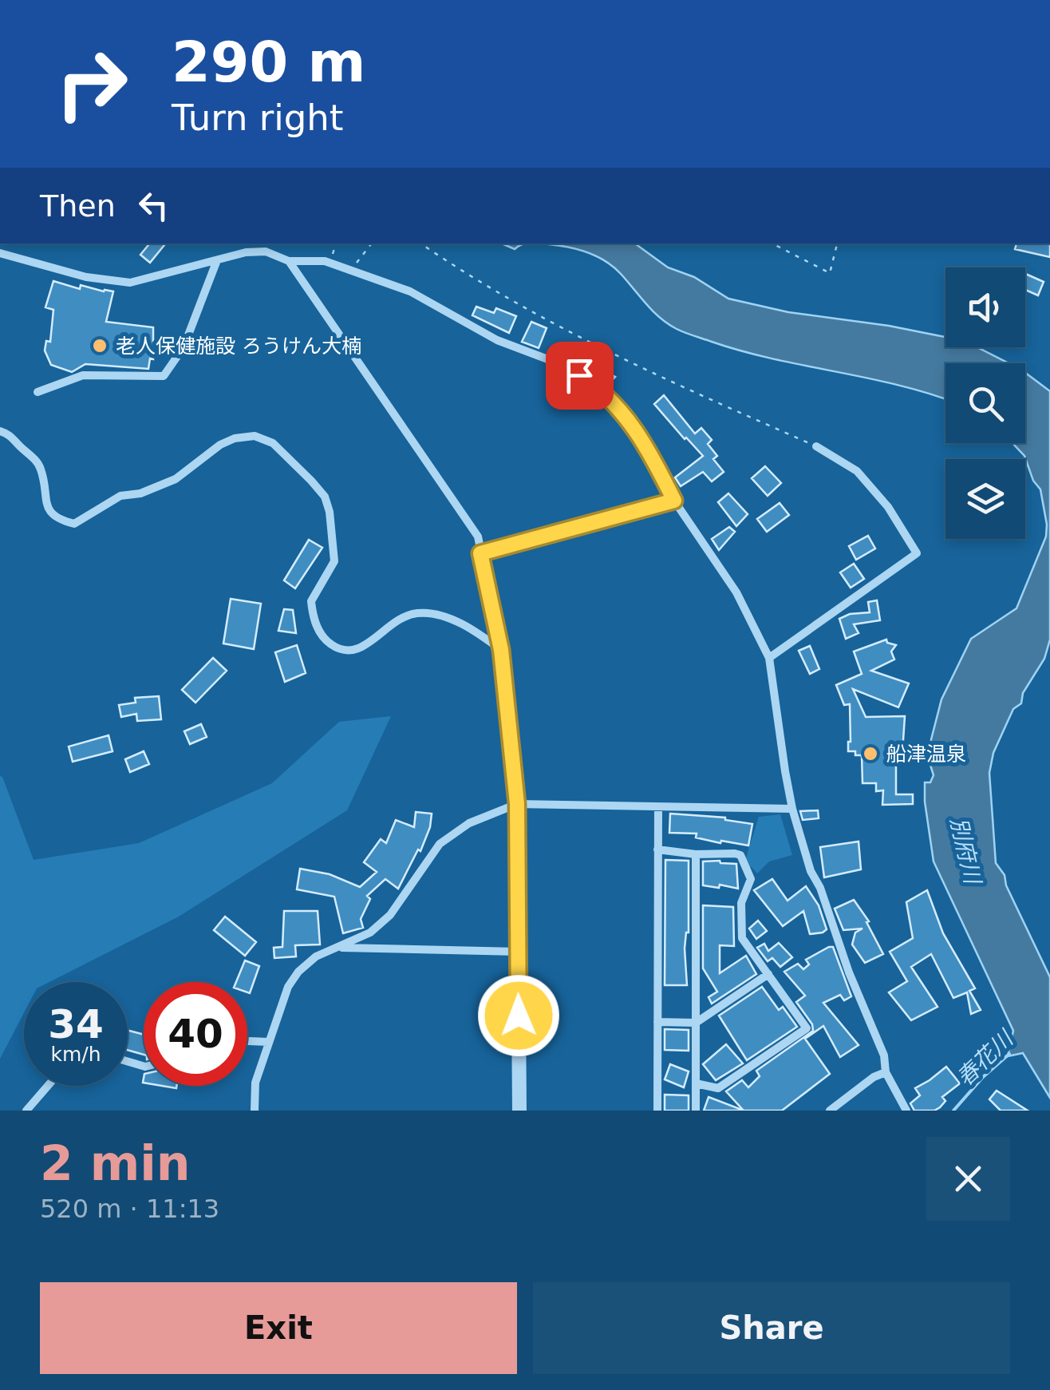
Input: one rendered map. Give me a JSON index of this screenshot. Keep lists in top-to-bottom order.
{
  "water": ["別府川", "春花川"],
  "places": ["老人保健施設 ろうけん大楠", "船津温泉"],
  "page": {
    "turn": ["290 m", "Turn right"],
    "then": "Then",
    "speed": "34 km/h",
    "limit": "40",
    "heading": ["2 min", "520 m · 11:13"],
    "buttons": ["Exit", "Share"]
  }
}
